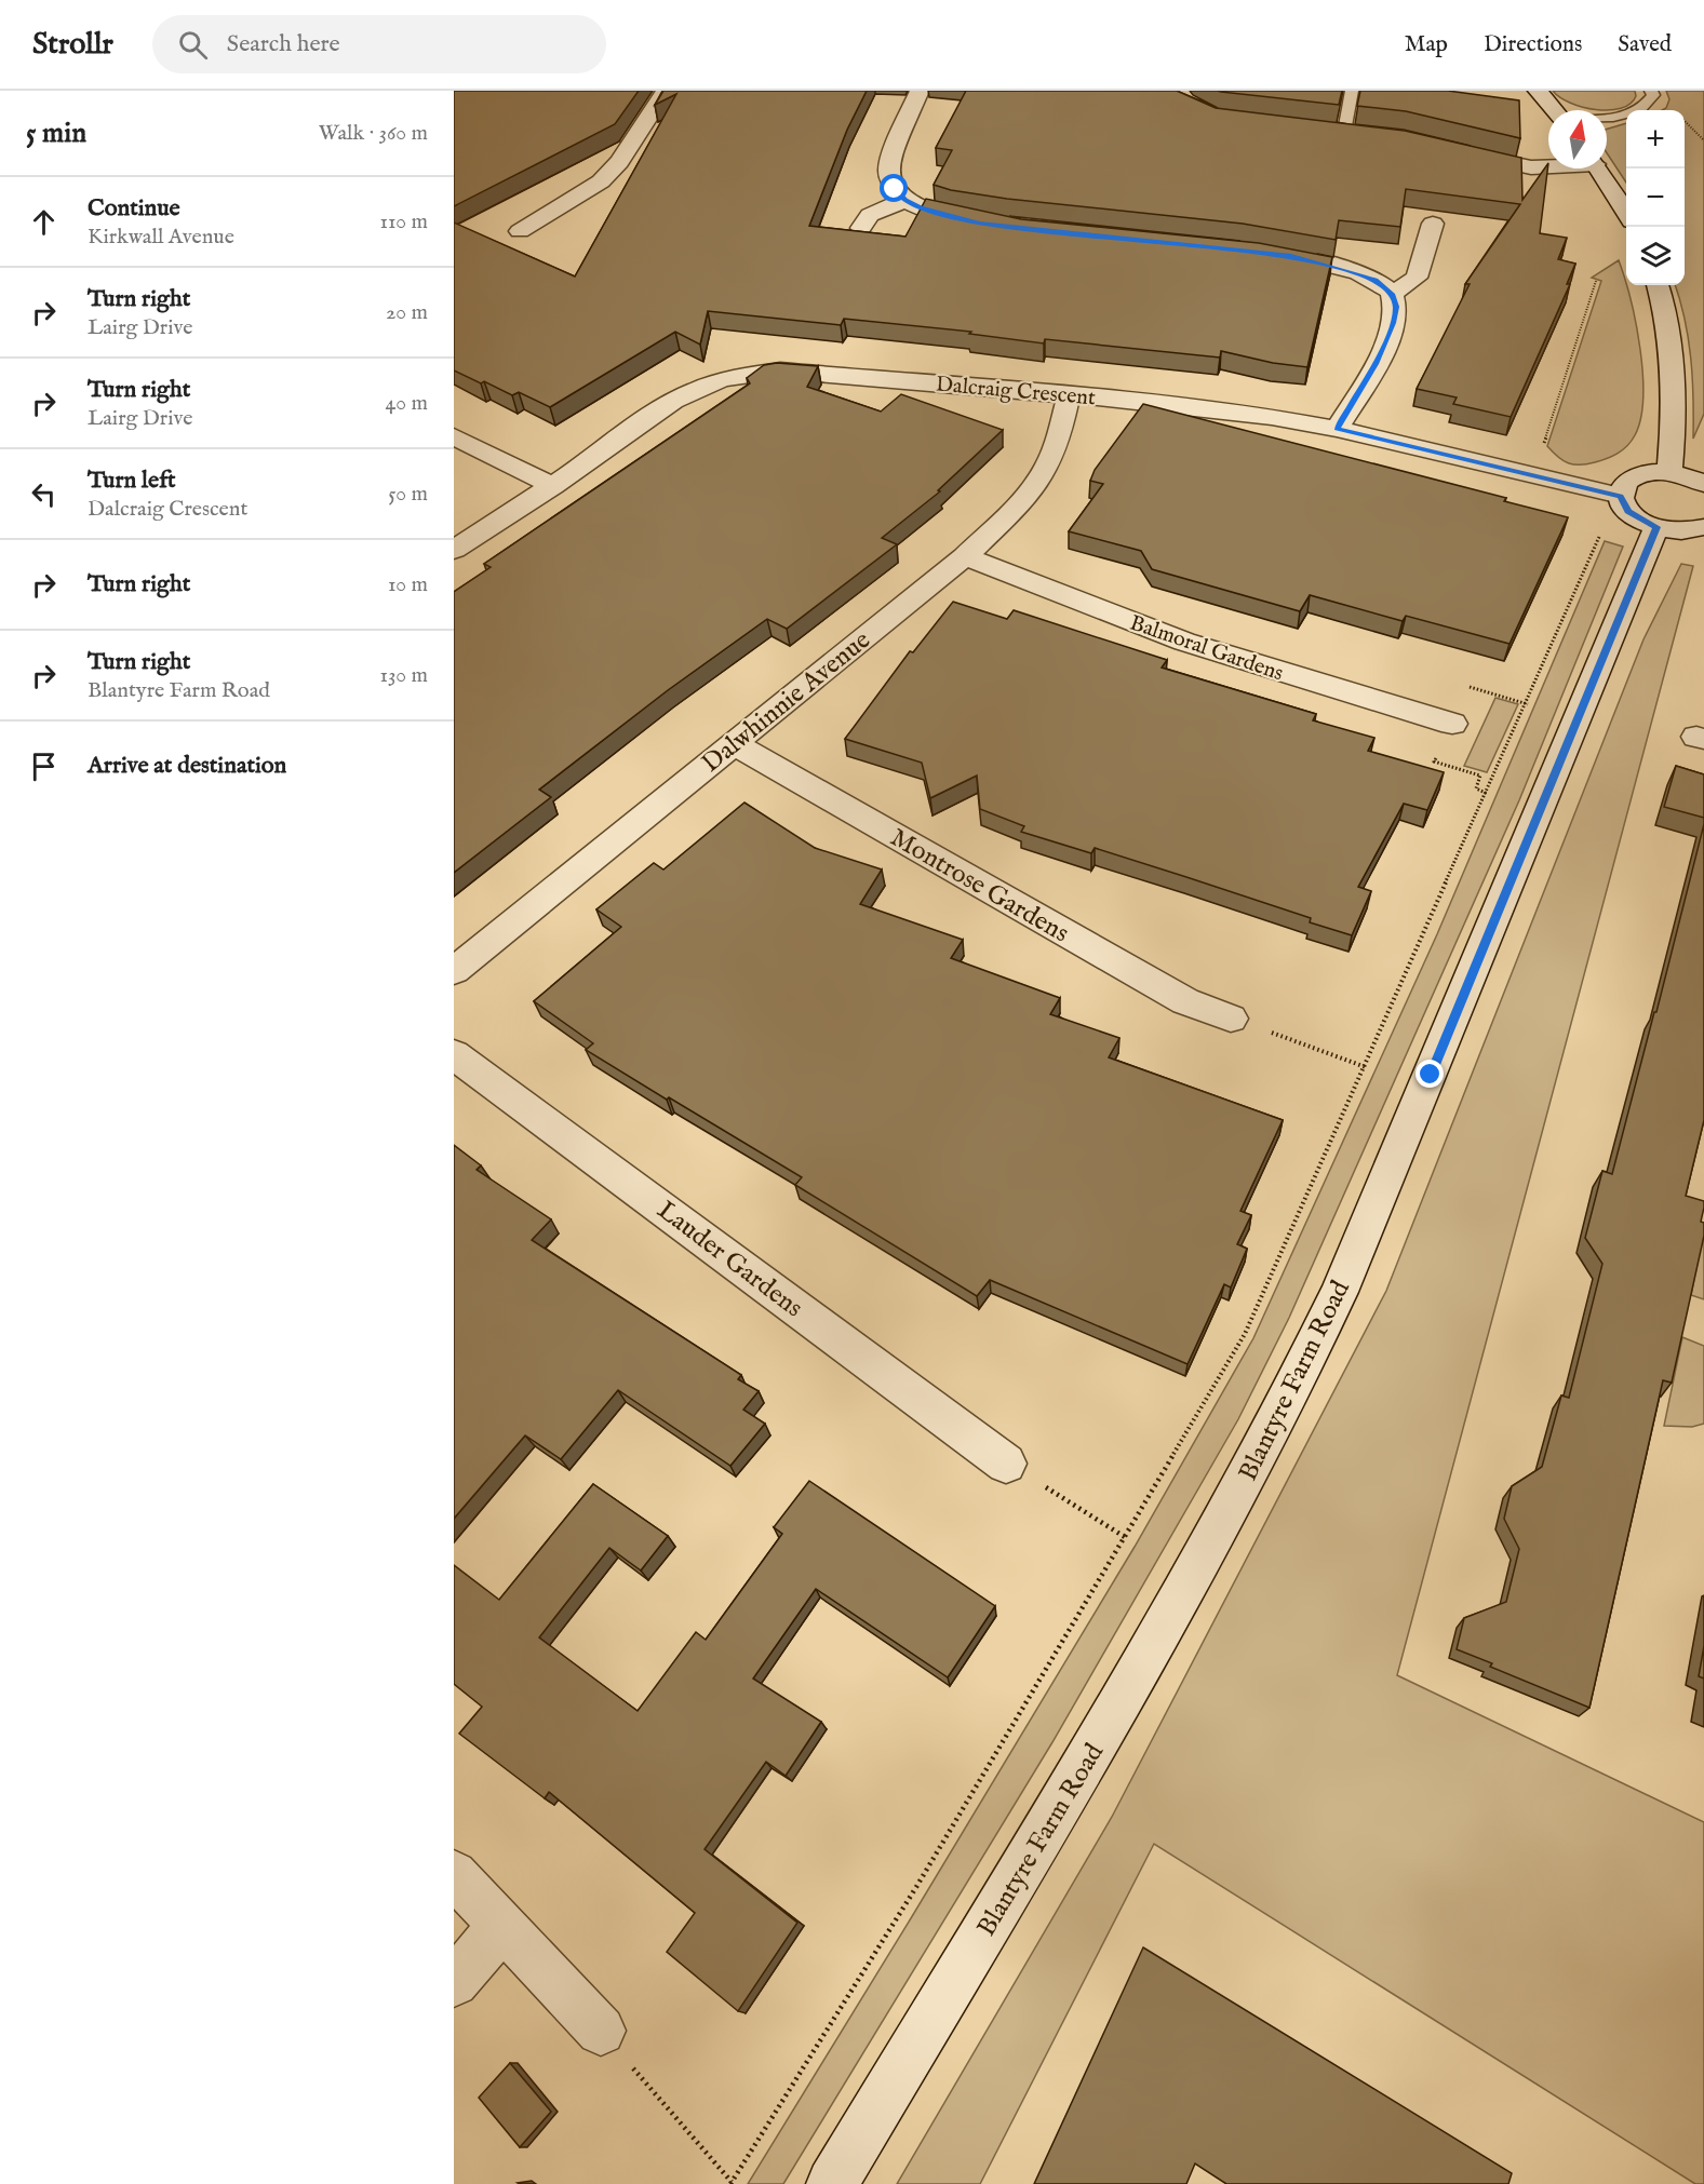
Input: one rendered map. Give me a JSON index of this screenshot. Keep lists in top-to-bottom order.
{
  "streets": {
    "street": [
      "Dalcraig Crescent",
      "Balmoral Gardens",
      "Dalwhinnie Avenue",
      "Montrose Gardens",
      "Lauder Gardens",
      "Blantyre Farm Road"
    ]
  },
  "crossings": [
    ["Dalcraig Crescent", "Dalwhinnie Avenue"],
    ["Balmoral Gardens", "Dalwhinnie Avenue"],
    ["Dalwhinnie Avenue", "Montrose Gardens"]
  ],
  "north": "top",
  "page": {
    "header": "Strollr",
    "search": "Search here",
    "nav": ["Map", "Directions", "Saved"],
    "heading": ["5 min", "Walk · 360 m"],
    "map_buttons": ["+", "−"],
    "list": [
      ["Continue", "Kirkwall Avenue", "110 m"],
      ["Turn right", "Lairg Drive", "20 m"],
      ["Turn right", "Lairg Drive", "40 m"],
      ["Turn left", "Dalcraig Crescent", "50 m"],
      ["Turn right", "10 m"],
      ["Turn right", "Blantyre Farm Road", "130 m"],
      "Arrive at destination"
    ]
  }
}
